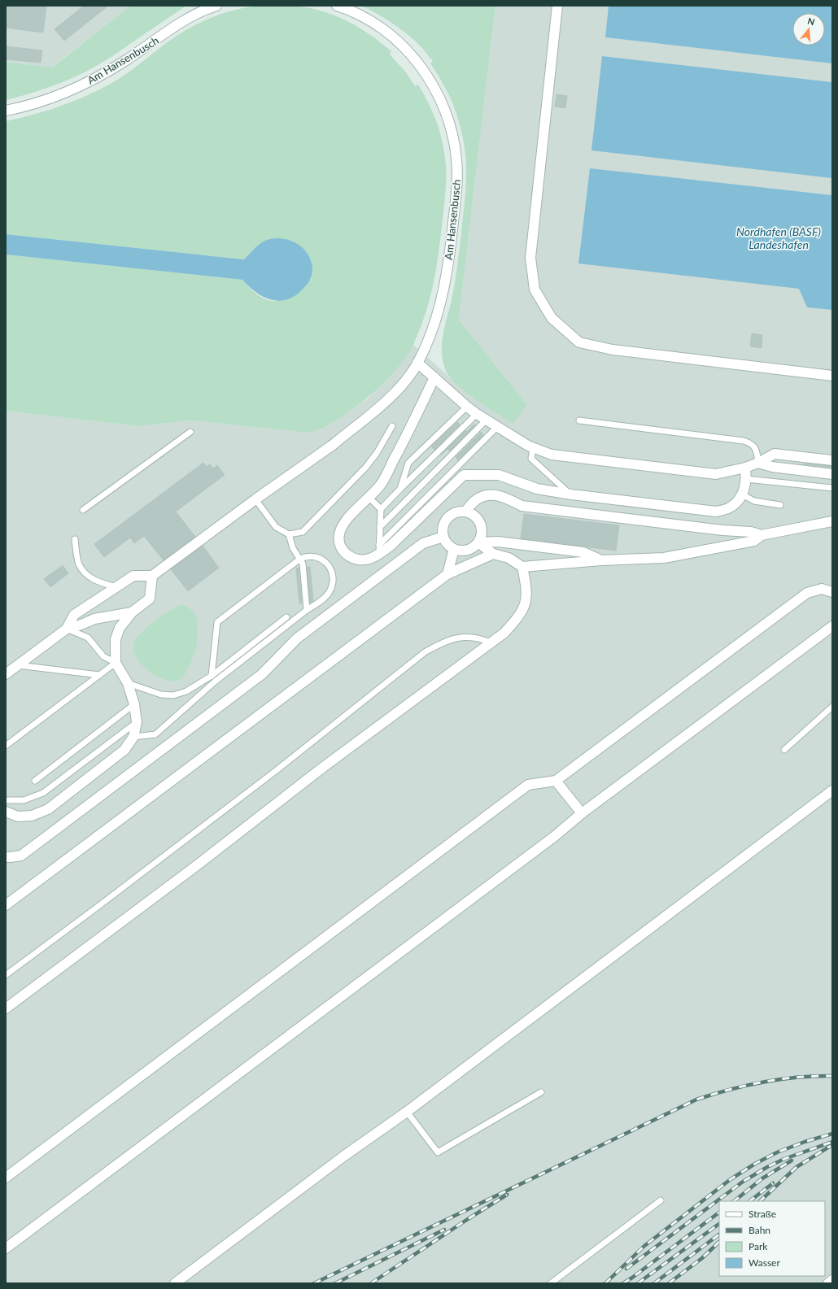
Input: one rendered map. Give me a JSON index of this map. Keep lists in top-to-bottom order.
{
  "streets": {
    "street": ["Am Hansenbusch"]
  },
  "water": ["Nordhafen (BASF) Landeshafen"],
  "legend": [
    "Straße",
    "Bahn",
    "Park",
    "Wasser"
  ],
  "north": "top"
}
